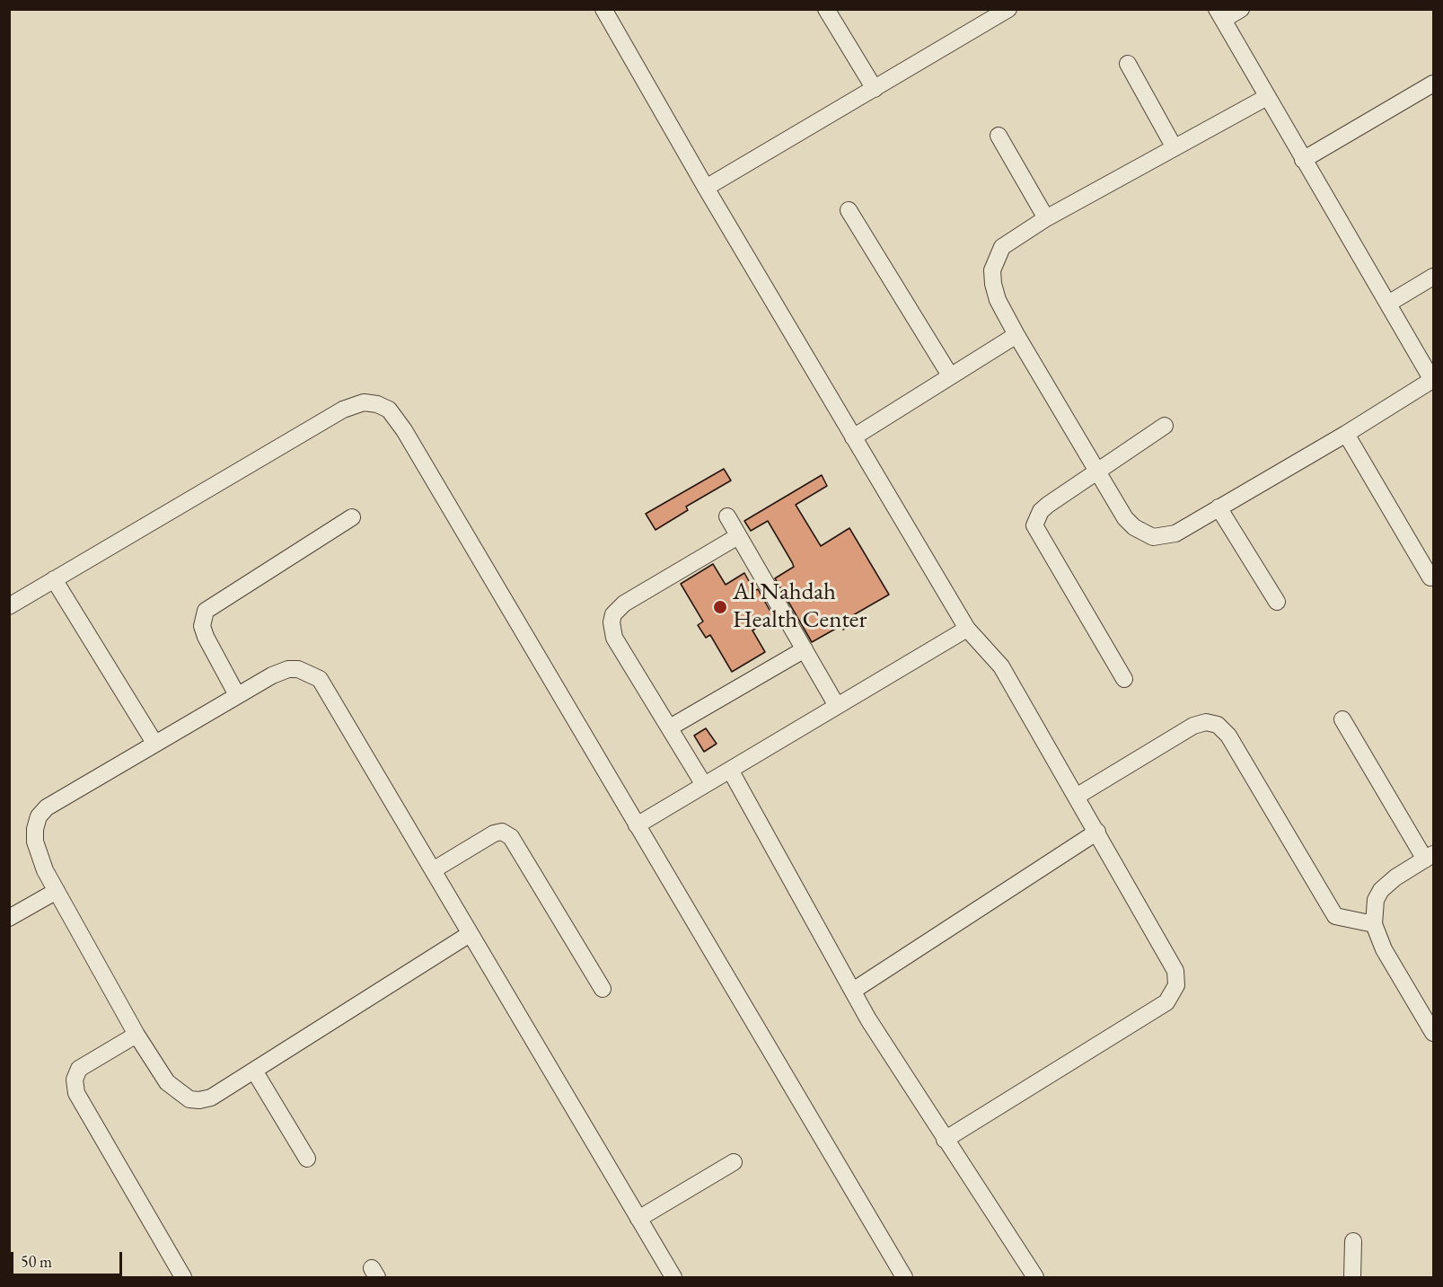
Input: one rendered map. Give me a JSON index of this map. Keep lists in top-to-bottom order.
{
  "places": ["Al Nahdah Health Center"],
  "scale_bar": "50 m"
}
